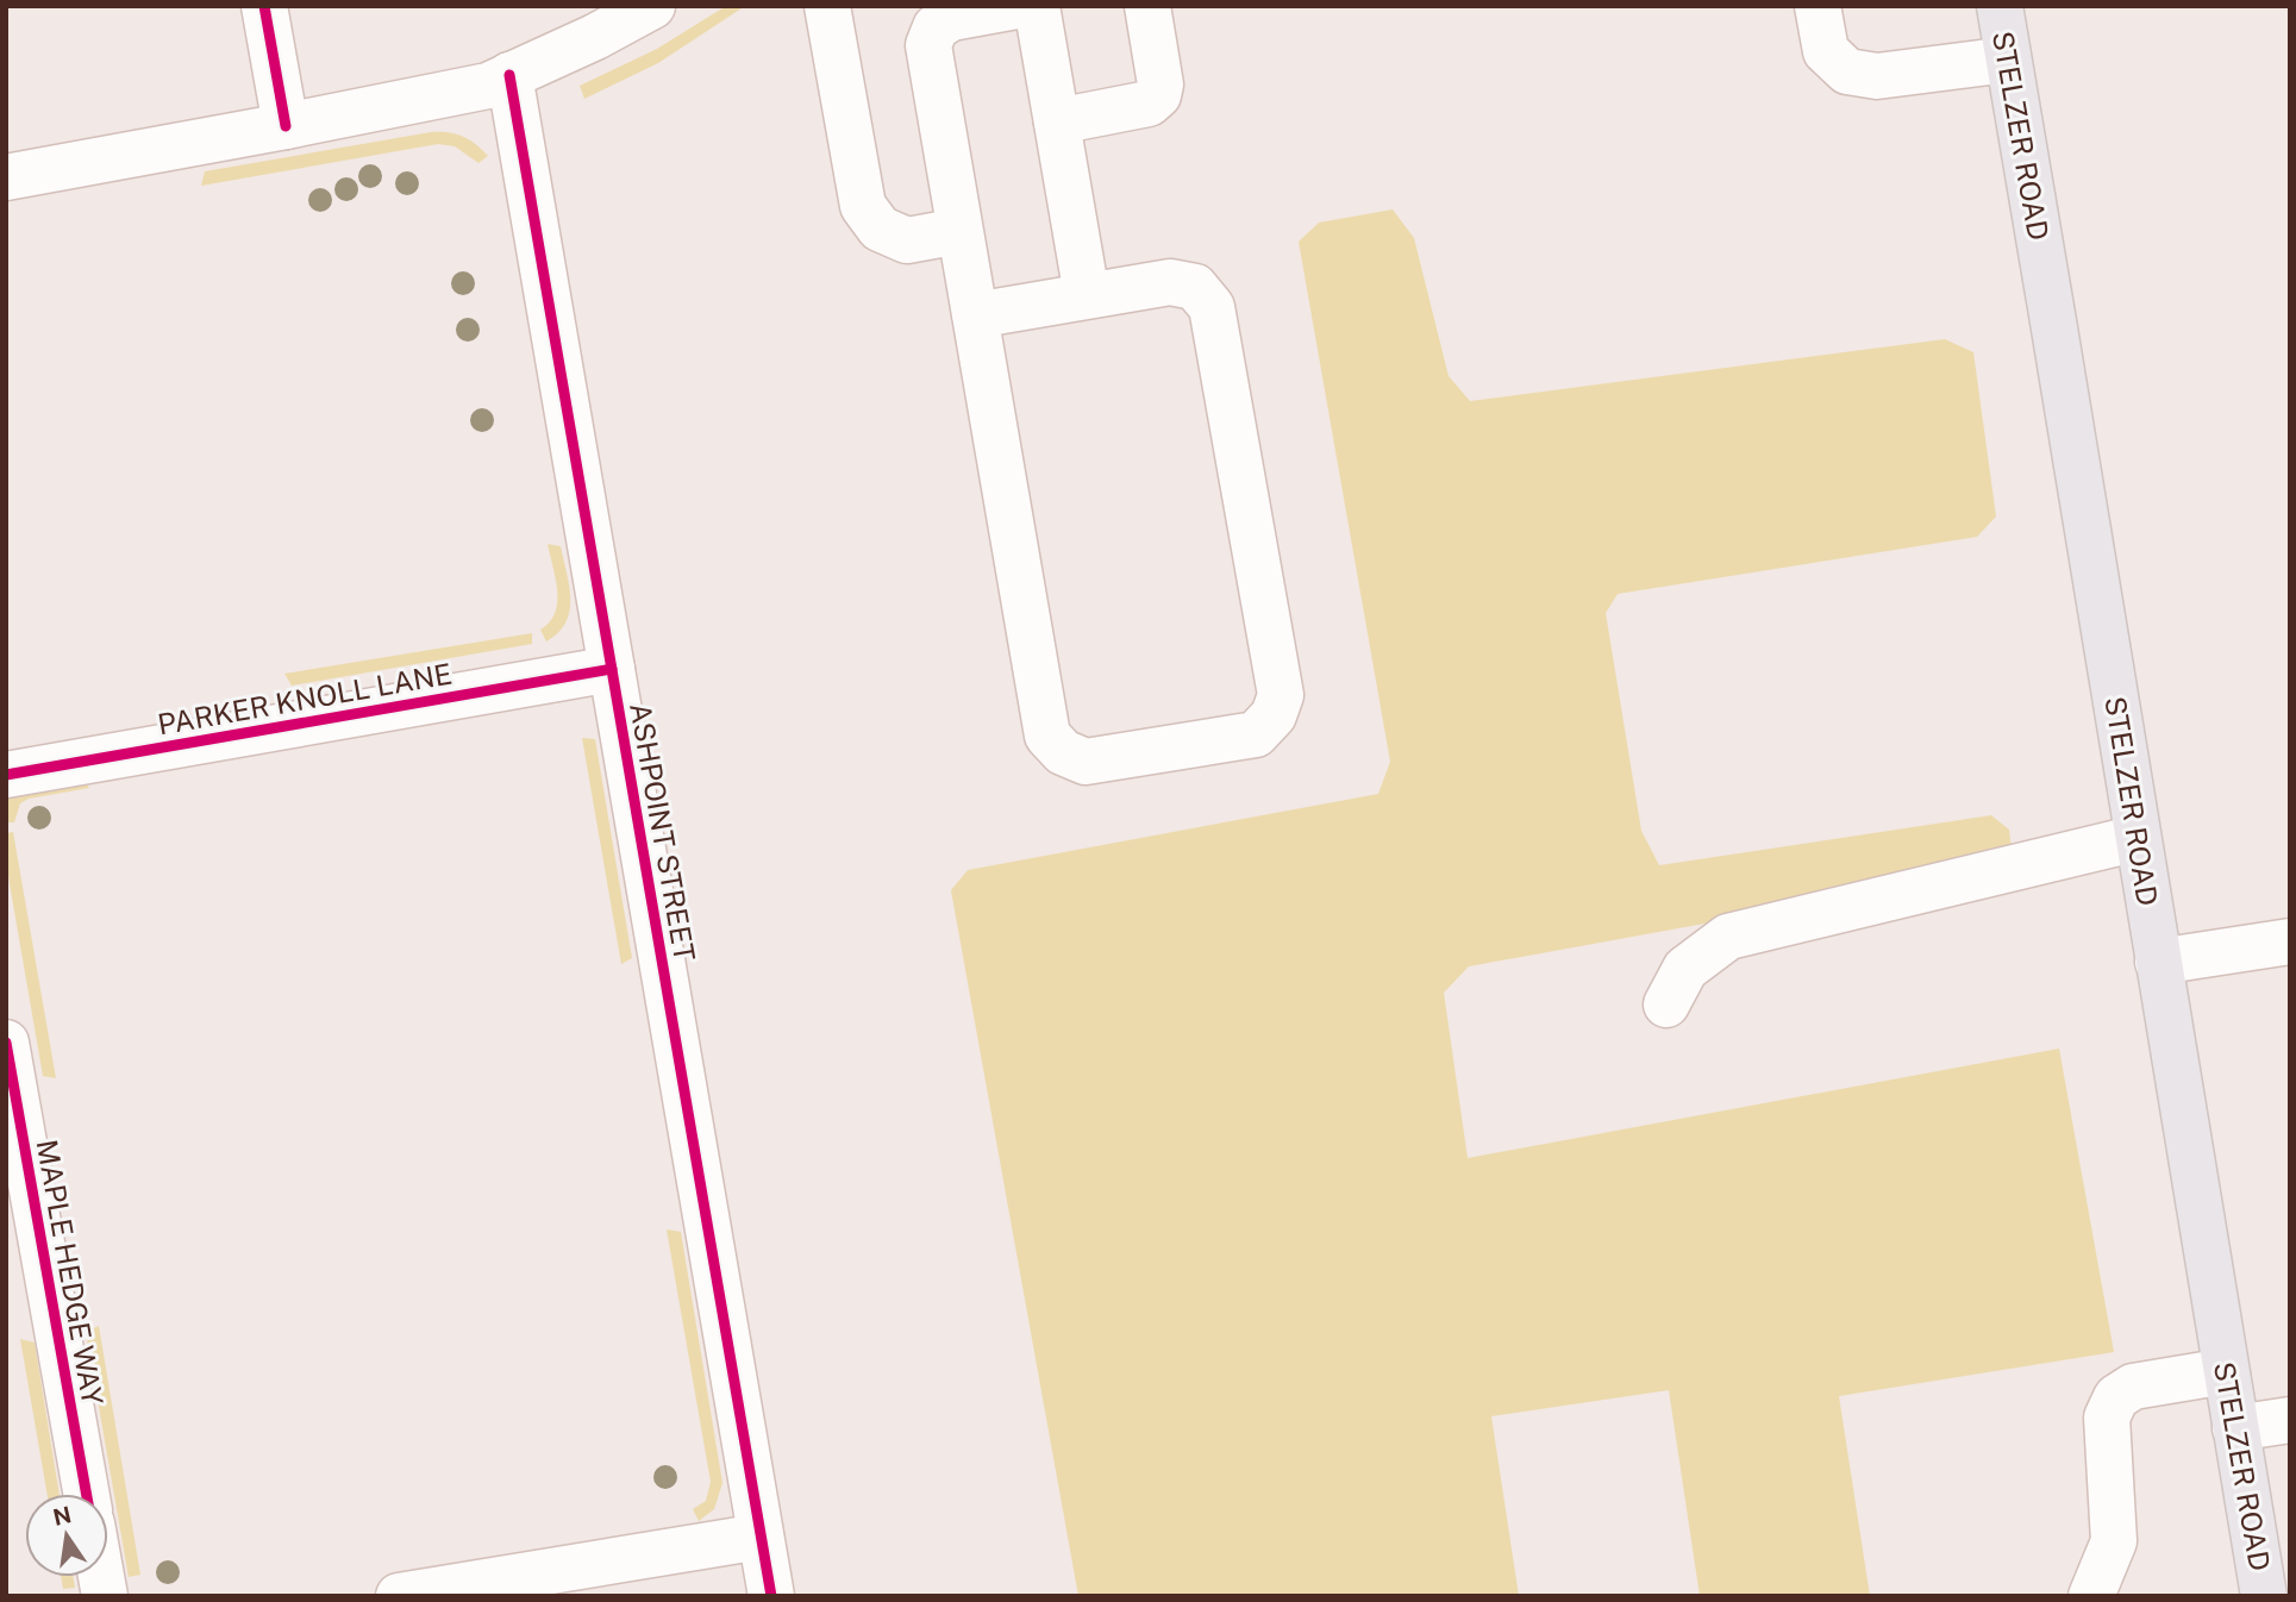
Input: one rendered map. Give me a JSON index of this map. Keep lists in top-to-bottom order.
{
  "streets": {
    "main road": ["STELZER ROAD"],
    "street": ["PARKER KNOLL LANE", "ASHPOINT STREET", "MAPLE HEDGE WAY"]
  },
  "crossings": [
    ["PARKER KNOLL LANE", "ASHPOINT STREET"]
  ],
  "north": "top"
}
